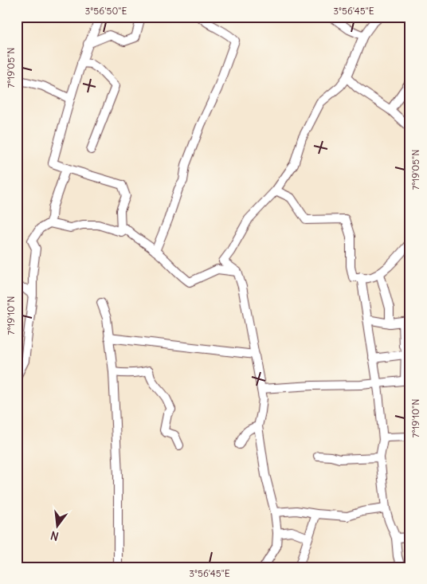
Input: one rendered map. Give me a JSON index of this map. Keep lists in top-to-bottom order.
{
  "north": "bottom",
  "coordinates": [
    "3°56'50\"E",
    "3°56'45\"E",
    "7°19'05\"N",
    "7°19'10\"N"
  ]
}
